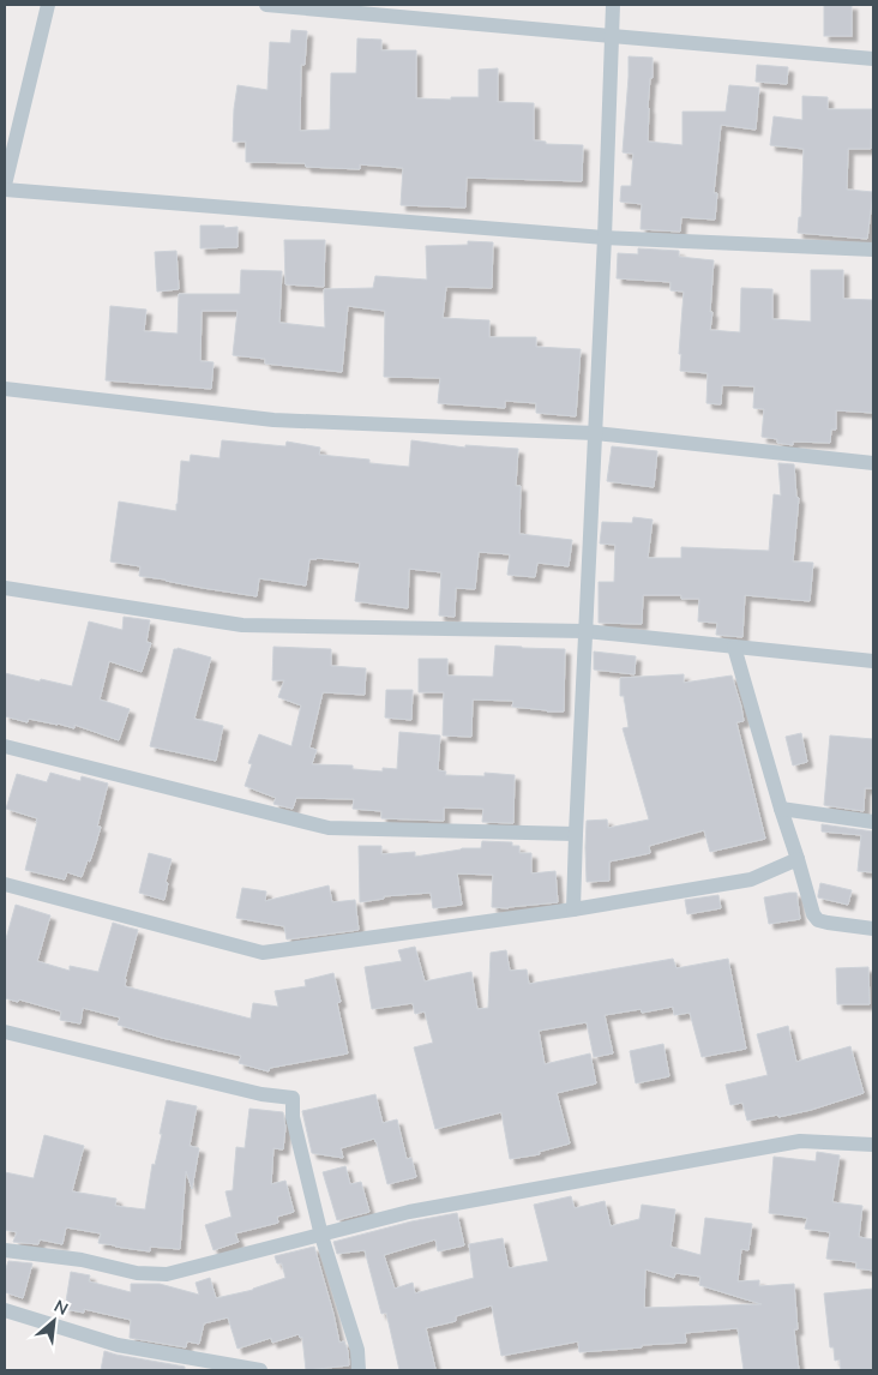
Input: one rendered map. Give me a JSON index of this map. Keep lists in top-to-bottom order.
{
  "north": "top right"
}
